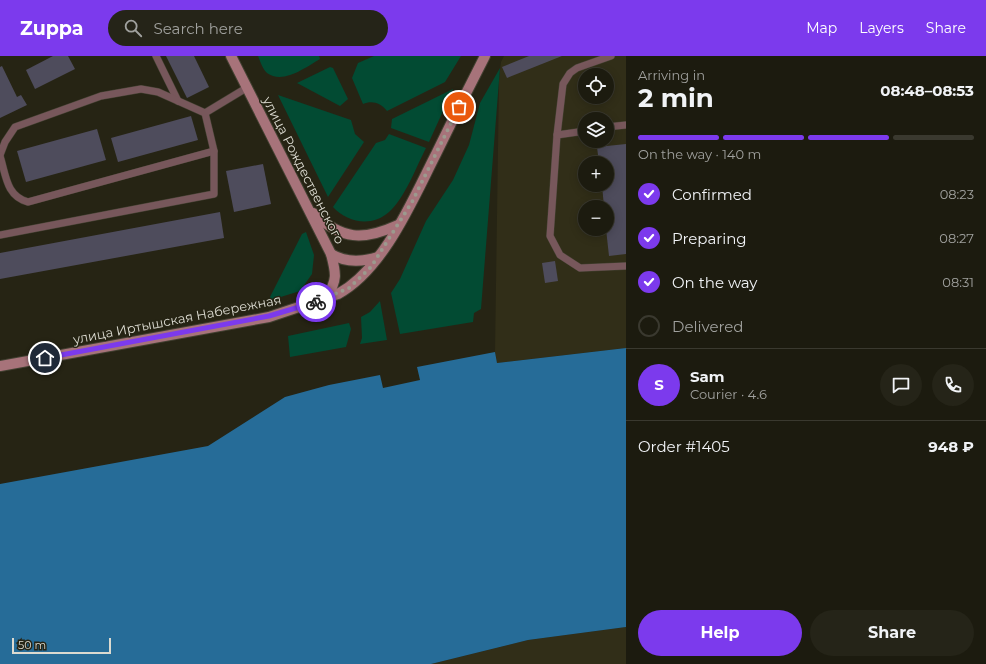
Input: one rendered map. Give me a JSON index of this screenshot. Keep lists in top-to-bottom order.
{
  "streets": {
    "main road": ["улица Рождественского", "улица Иртышская Набережная"]
  },
  "crossings": [
    ["улица Рождественского", "улица Иртышская Набережная"]
  ],
  "scale_bar": "50 m",
  "page": {
    "header": "Zuppa",
    "search": "Search here",
    "nav": ["Map", "Layers", "Share"],
    "heading": ["2 min", "Arriving in", "08:48–08:53"],
    "panel": [
      "Sam",
      "Courier · 4.6",
      "Order #1405",
      "948 ₽"
    ],
    "map_buttons": ["+", "−"],
    "bar": "On the way · 140 m",
    "list": [
      ["Confirmed", "08:23"],
      ["Preparing", "08:27"],
      ["On the way", "08:31"],
      "Delivered"
    ],
    "round": "S",
    "buttons": ["Help", "Share"],
    "scale": "50 m"
  }
}
